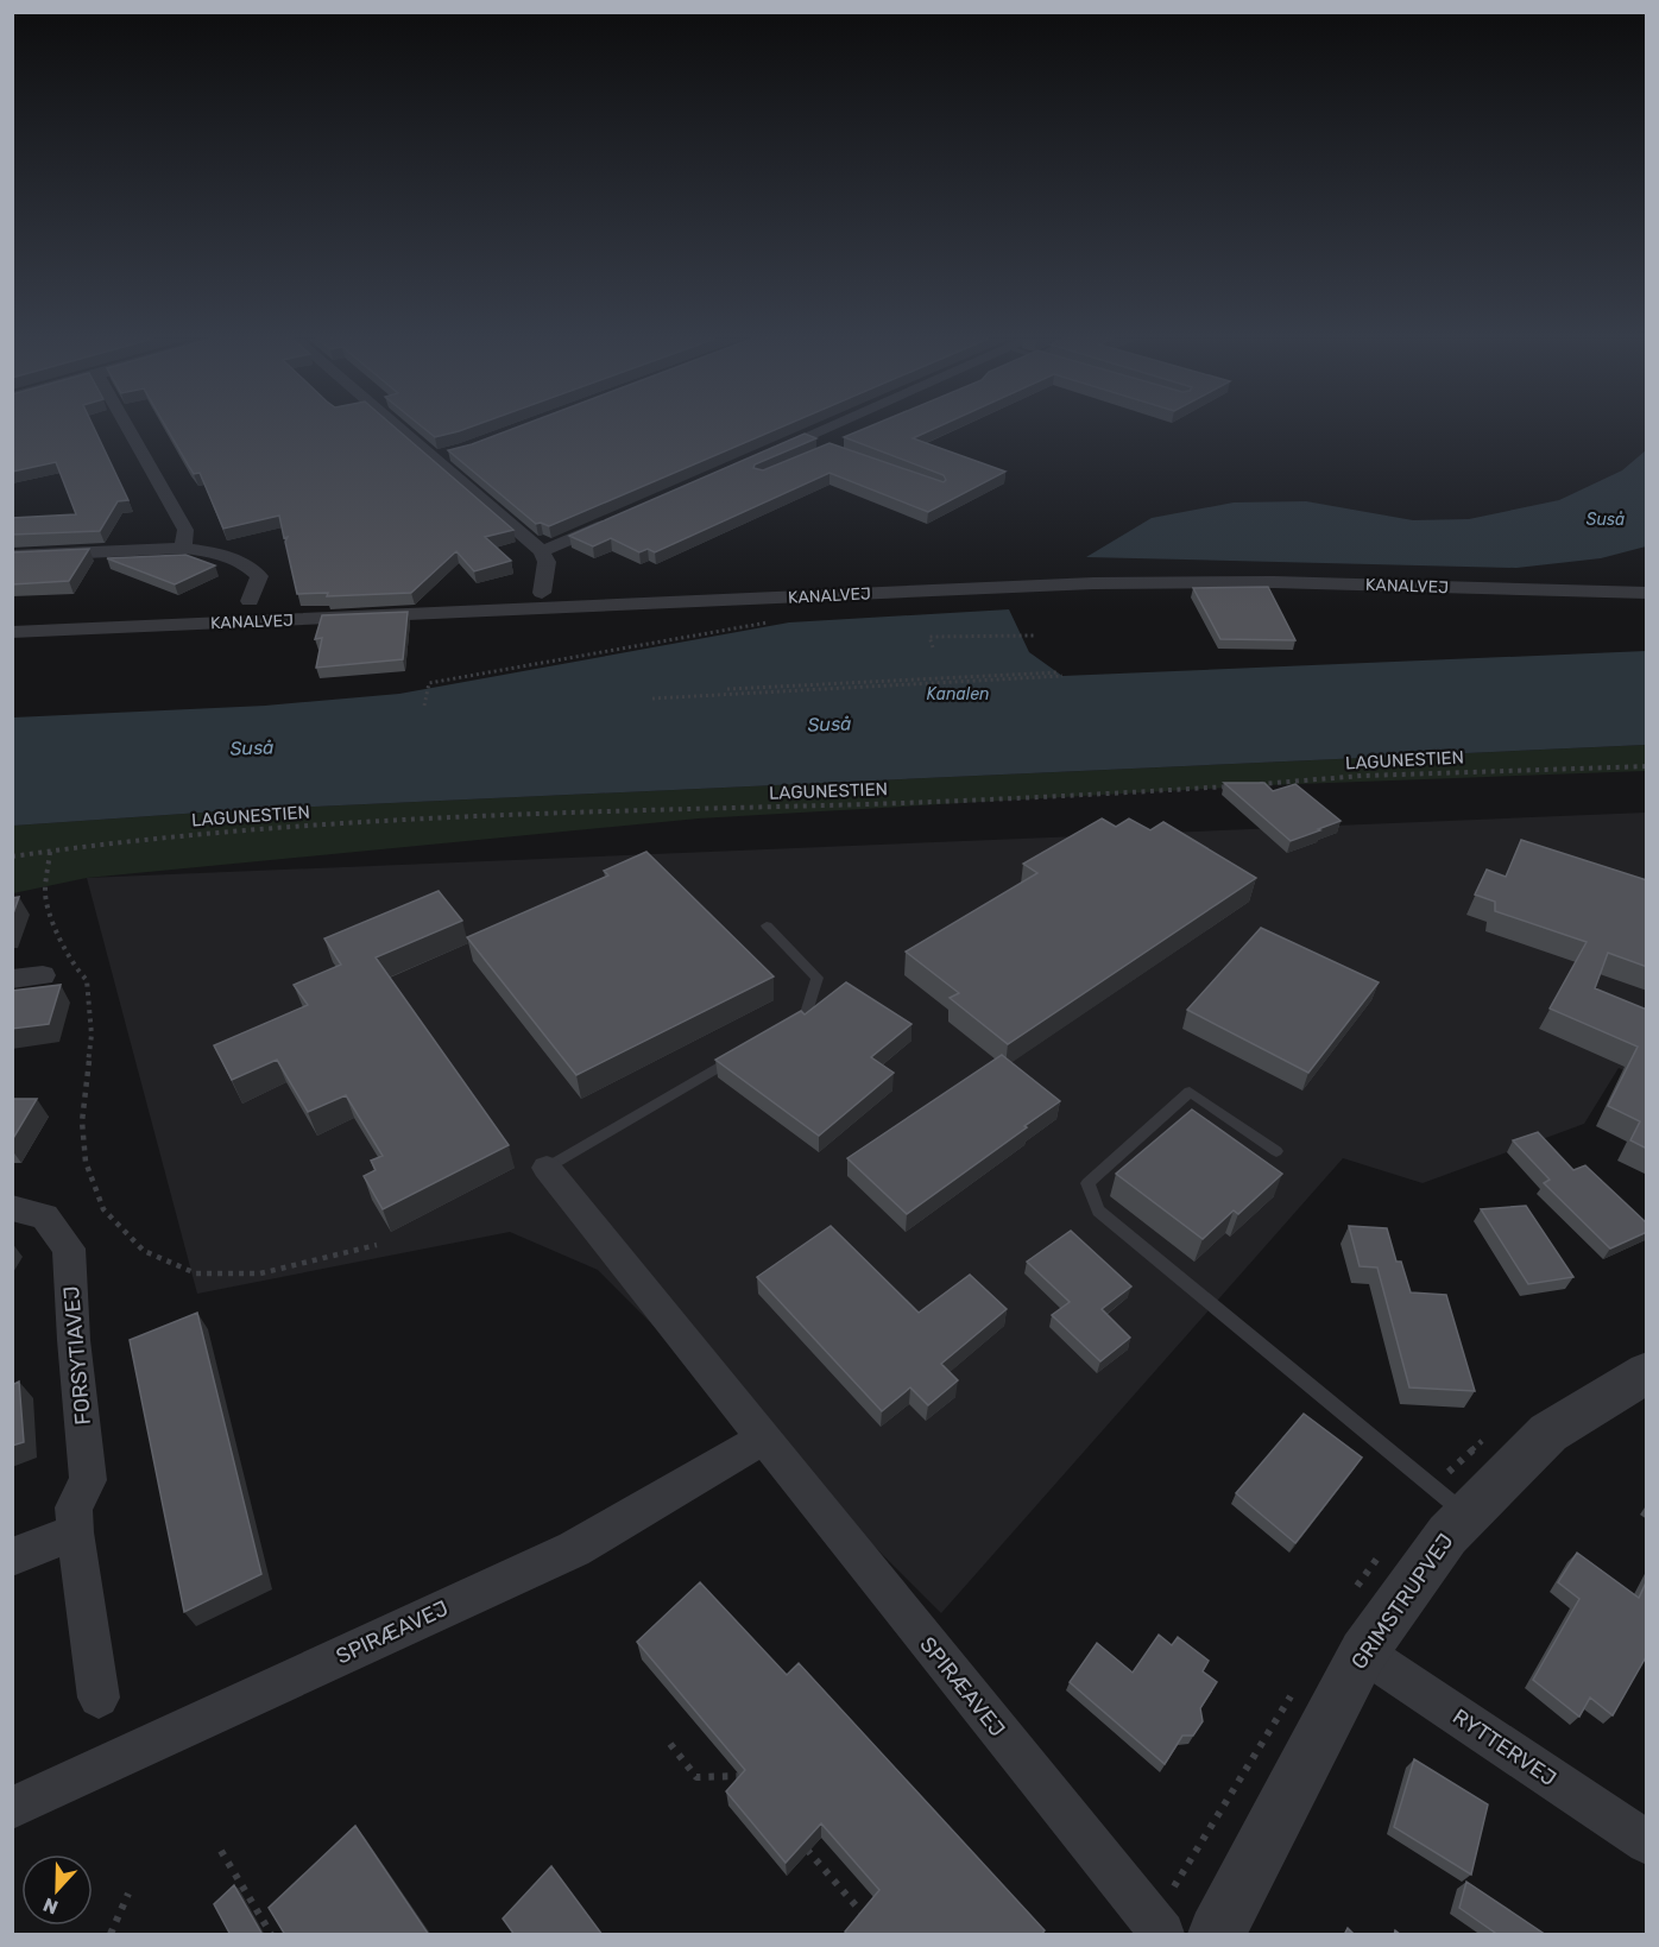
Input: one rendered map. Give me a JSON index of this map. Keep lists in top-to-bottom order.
{
  "streets": {
    "street": [
      "KANALVEJ",
      "FORSYTIAVEJ",
      "GRIMSTRUPVEJ",
      "SPIRÆAVEJ",
      "RYTTERVEJ"
    ],
    "path": ["LAGUNESTIEN"]
  },
  "crossings": [
    ["GRIMSTRUPVEJ", "RYTTERVEJ"]
  ],
  "water": ["Suså", "Kanalen"],
  "north": "bottom"
}
